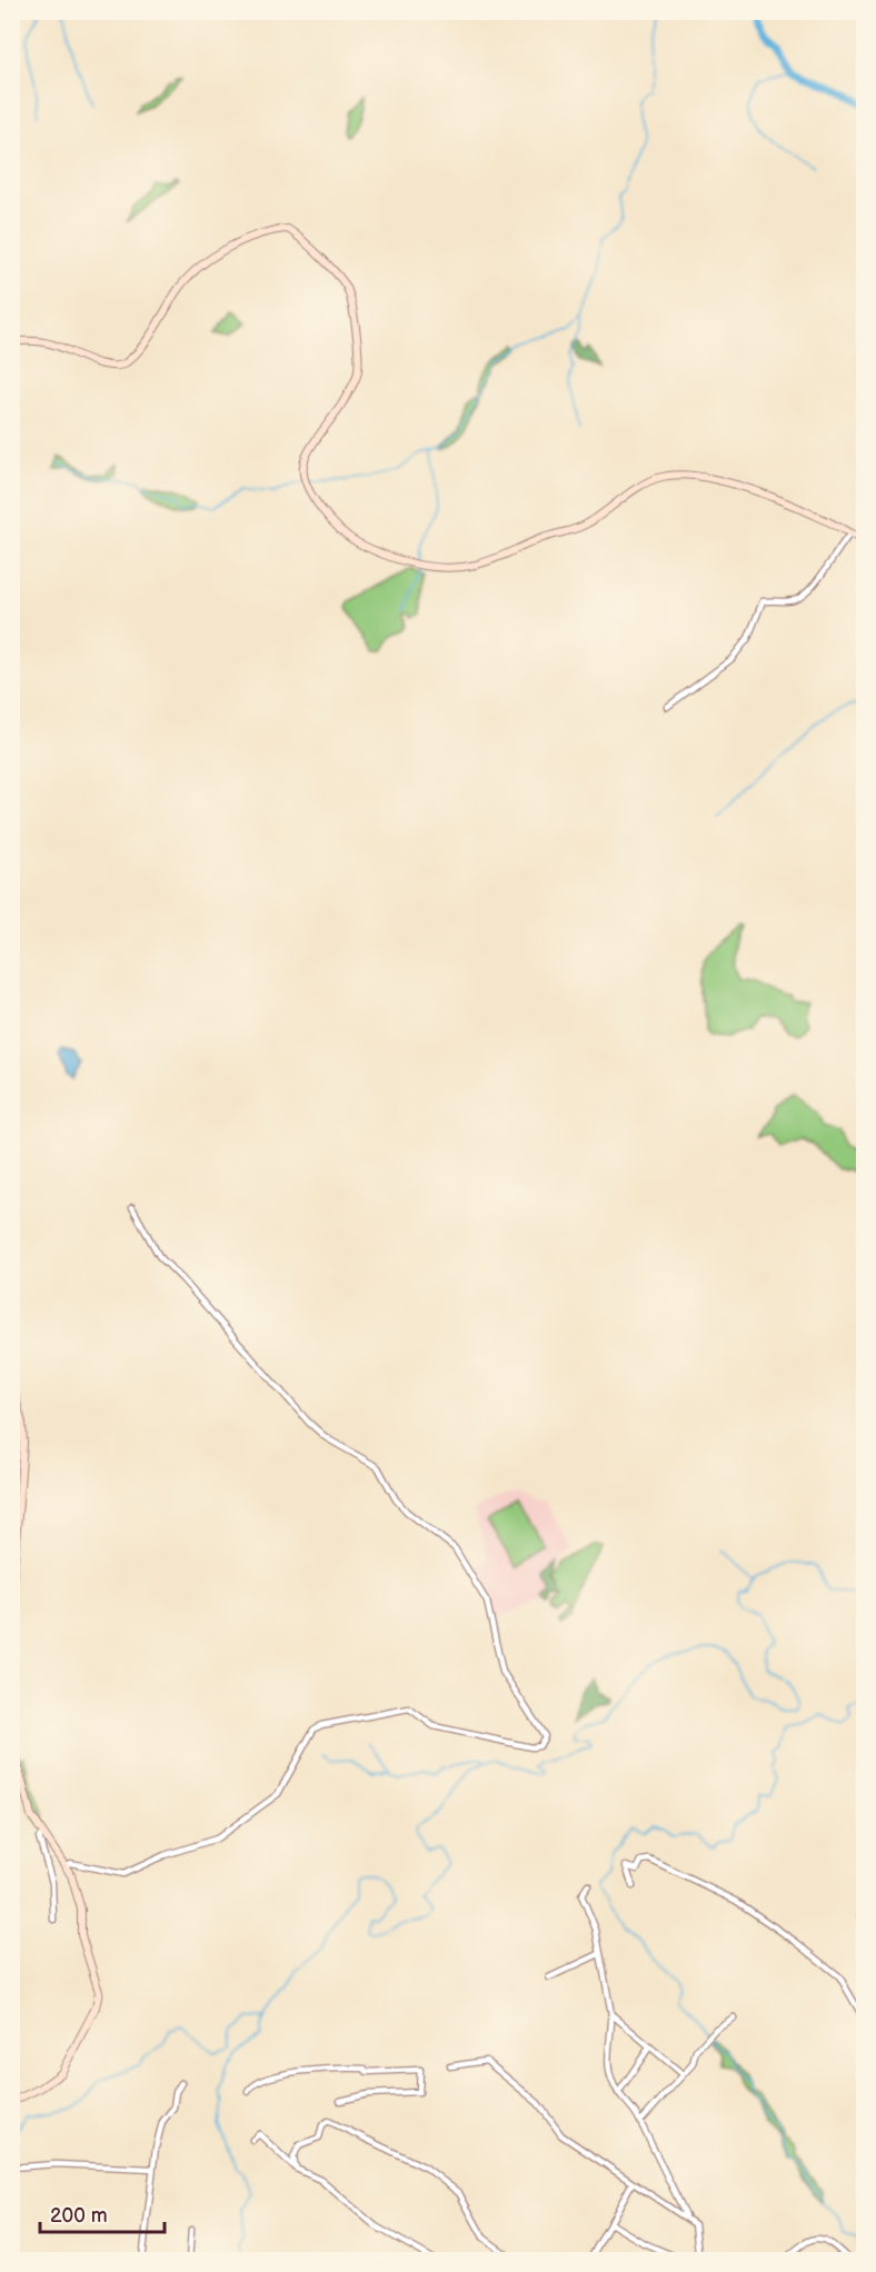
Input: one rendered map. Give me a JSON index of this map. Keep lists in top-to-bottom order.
{
  "scale_bar": "200 m"
}
